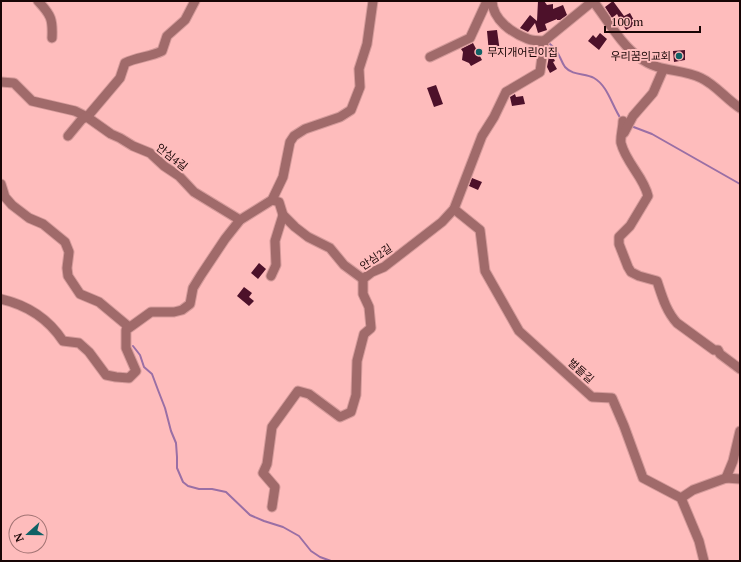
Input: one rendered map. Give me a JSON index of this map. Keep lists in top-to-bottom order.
{
  "streets": {
    "street": ["안심4길", "안심2길", "벌들길"]
  },
  "crossings": [
    ["안심2길", "벌들길"]
  ],
  "places": ["무지개어린이집", "우리꿈의교회"],
  "scale_bar": "100 m",
  "north": "left"
}
